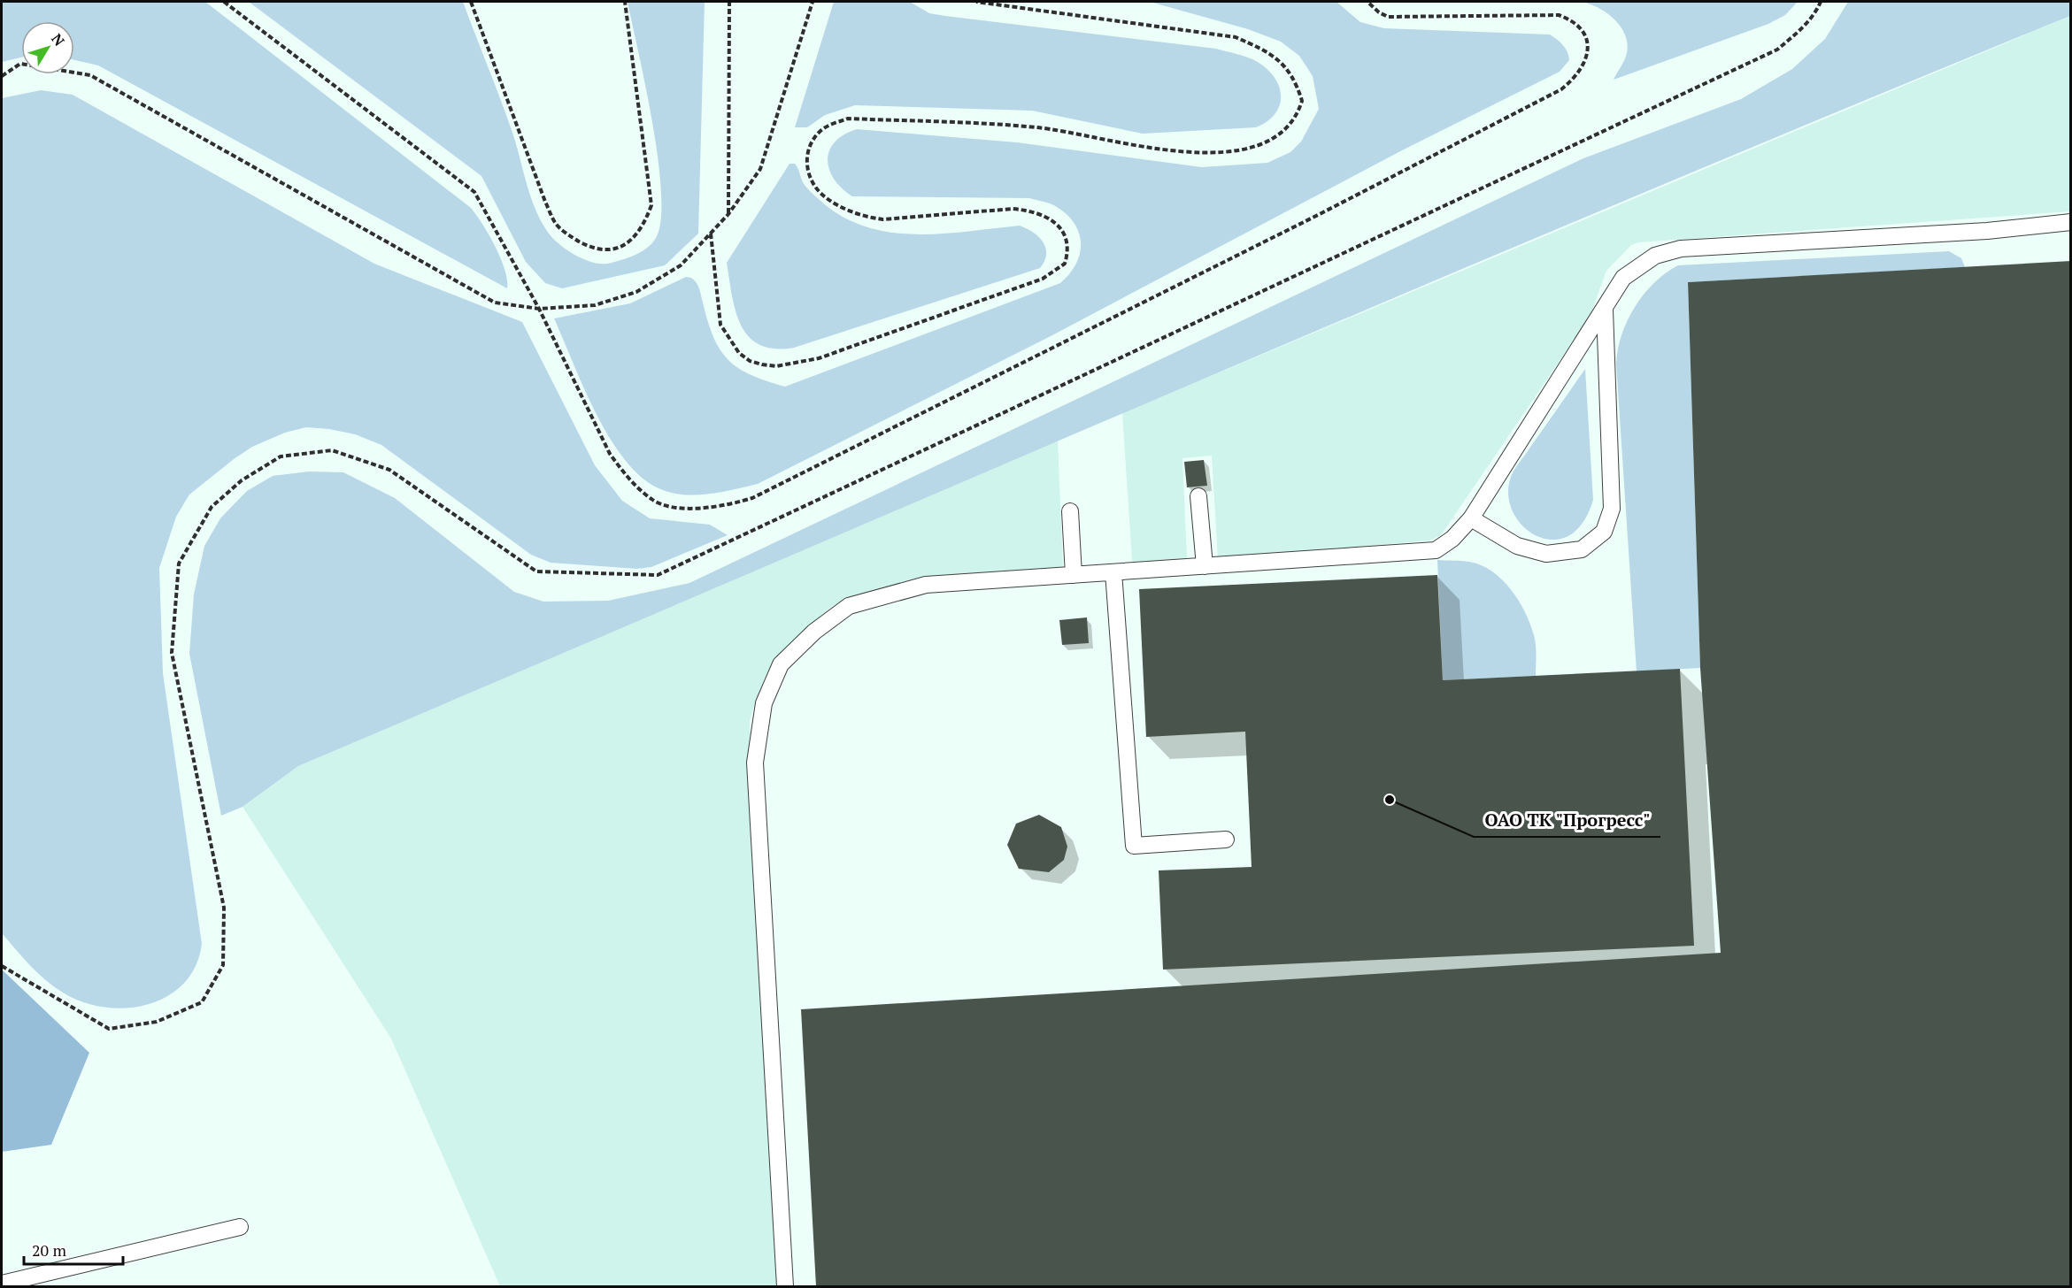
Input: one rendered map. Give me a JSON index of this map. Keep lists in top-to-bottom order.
{
  "places": ["ОАО ТК \"Прогресс\""],
  "scale_bar": "20 m",
  "north": "top right"
}
